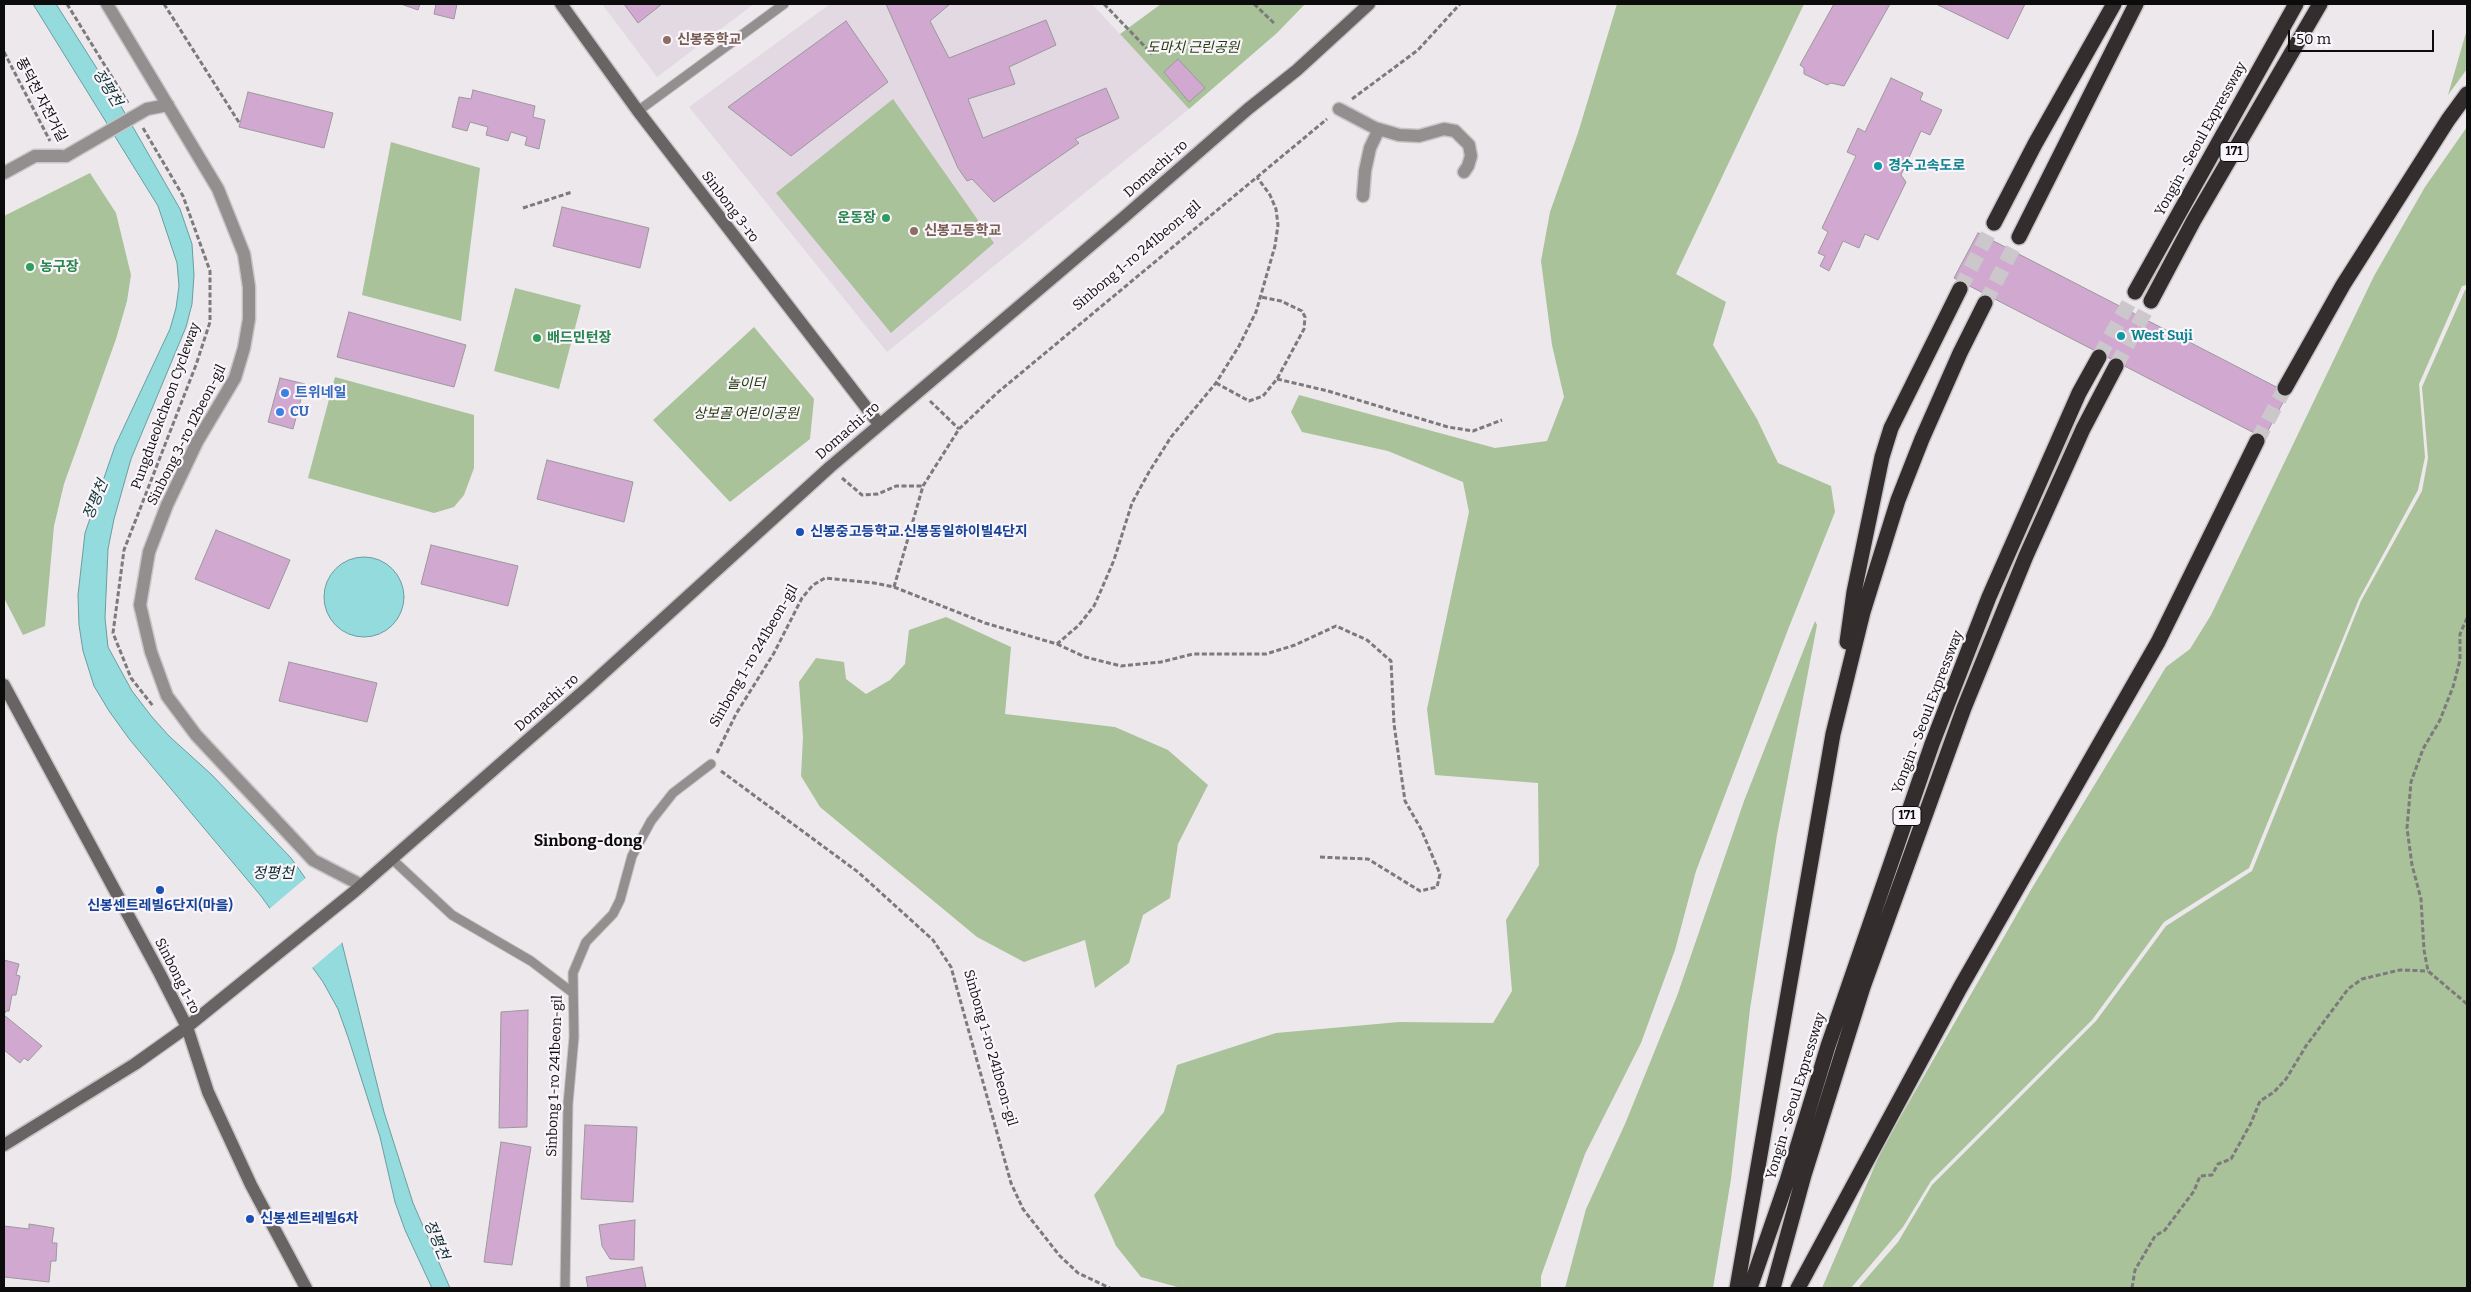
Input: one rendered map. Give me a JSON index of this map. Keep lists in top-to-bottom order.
{
  "streets": {
    "highway": ["Yongin - Seoul Expressway", "171"],
    "main road": ["Domachi-ro", "Sinbong 3-ro", "Sinbong 1-ro"],
    "street": ["Sinbong 3-ro 12beon-gil"],
    "lane": ["Sinbong 1-ro 241beon-gil"],
    "path": ["풍덕천 자전거길", "Pungdueokcheon Cycleway"]
  },
  "crossings": [
    ["Domachi-ro", "Sinbong 3-ro"],
    ["Domachi-ro", "Sinbong 3-ro 12beon-gil"],
    ["Domachi-ro", "Sinbong 1-ro"]
  ],
  "districts": ["Sinbong-dong"],
  "water": ["정평천"],
  "parks": ["도마치 근린공원", "놀이터", "상보골 어린이공원"],
  "places": [
    "신봉중학교",
    "경수고속도로",
    "운동장",
    "신봉고등학교",
    "농구장",
    "West Suji",
    "배드민턴장",
    "트위네일",
    "CU",
    "신봉중고등학교.신봉동일하이빌4단지",
    "신봉센트레빌6단지(마을)",
    "신봉센트레빌6차"
  ],
  "scale_bar": "50 m"
}
